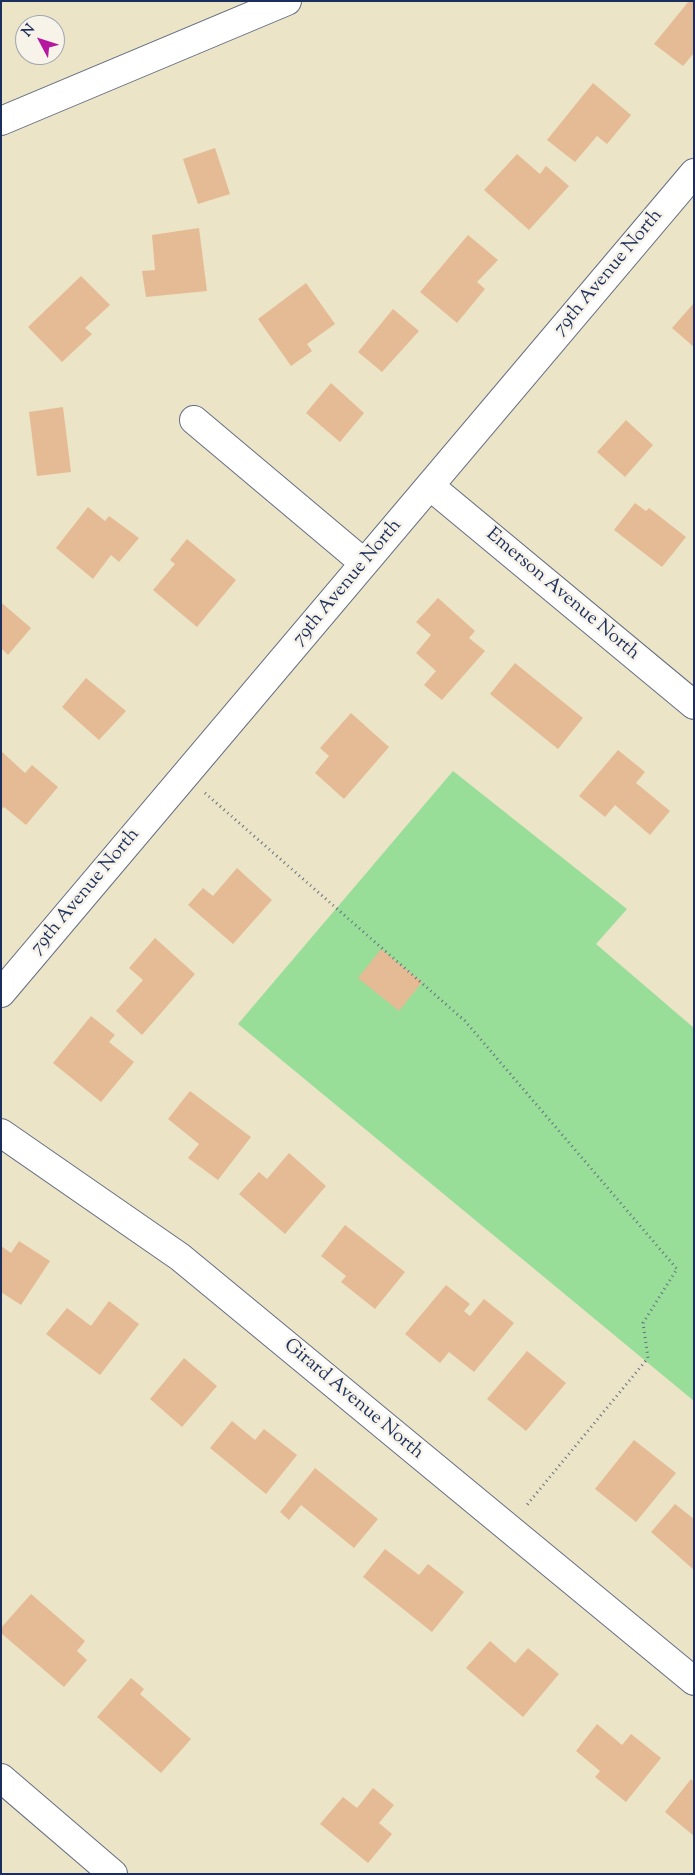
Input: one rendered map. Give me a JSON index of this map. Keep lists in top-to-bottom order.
{
  "streets": {
    "main road": ["79th Avenue North", "Emerson Avenue North", "Girard Avenue North"]
  },
  "crossings": [
    ["79th Avenue North", "Emerson Avenue North"]
  ],
  "north": "top left"
}
